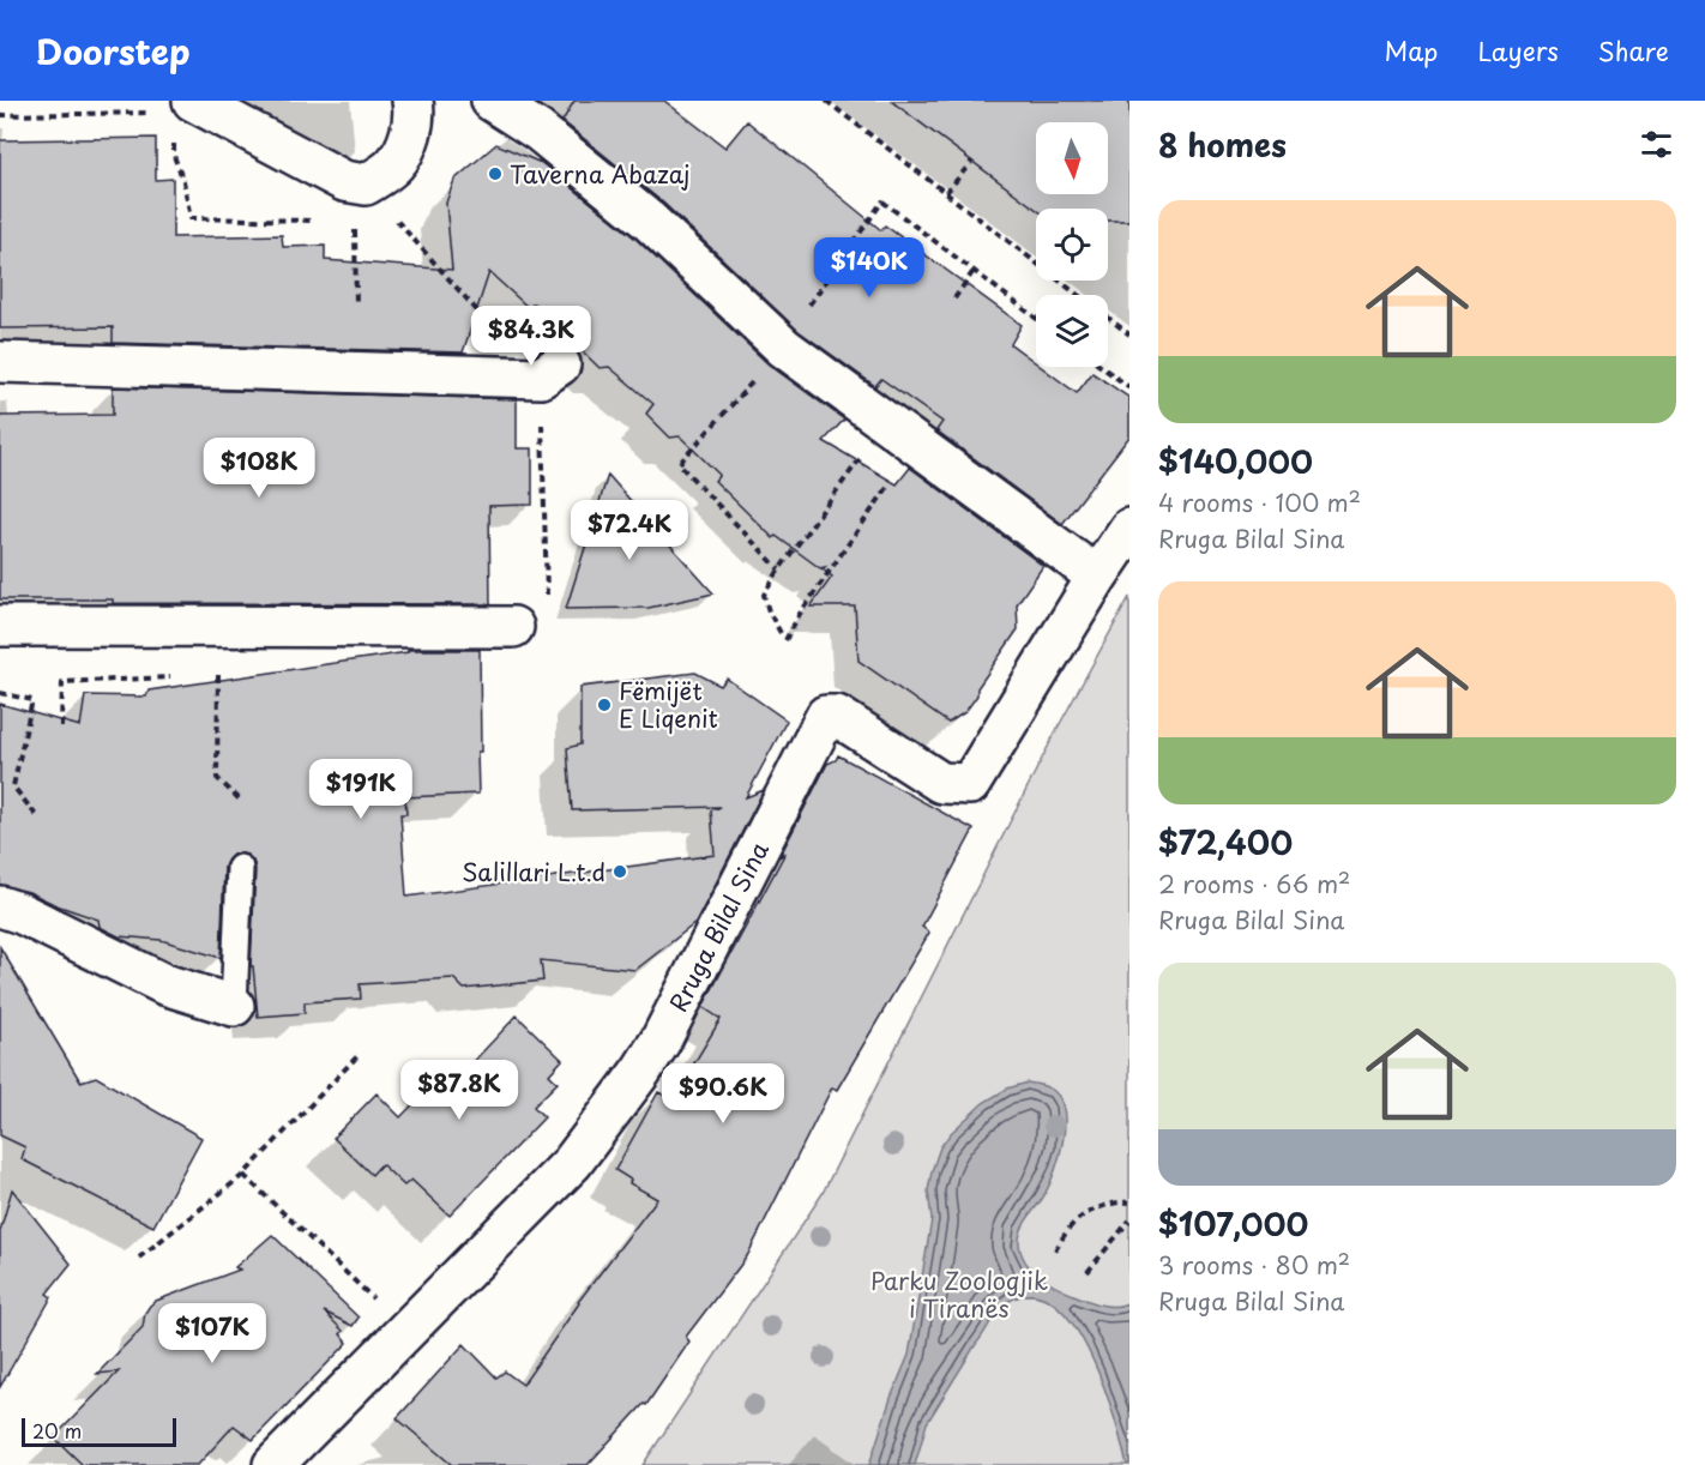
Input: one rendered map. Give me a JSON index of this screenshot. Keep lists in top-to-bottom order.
{
  "streets": {
    "street": ["Rruga Bilal Sina"]
  },
  "parks": ["Parku Zoologjik i Tiranës"],
  "places": ["Taverna Abazaj", "Fëmijët E Liqenit", "Salillari L.t.d"],
  "scale_bar": "20 m",
  "north": "bottom",
  "page": {
    "header": "Doorstep",
    "nav": ["Map", "Layers", "Share"],
    "heading": "8 homes",
    "list": [
      {
        "name": "$140,000",
        "note": "4 rooms · 100 m² · Rruga Bilal Sina"
      },
      {
        "name": "$72,400",
        "note": "2 rooms · 66 m² · Rruga Bilal Sina"
      },
      {
        "name": "$107,000",
        "note": "3 rooms · 80 m² · Rruga Bilal Sina"
      }
    ],
    "price": [
      "$140K",
      "$84.3K",
      "$108K",
      "$72.4K",
      "$191K",
      "$87.8K",
      "$90.6K",
      "$107K"
    ],
    "scale": "20 m"
  }
}
